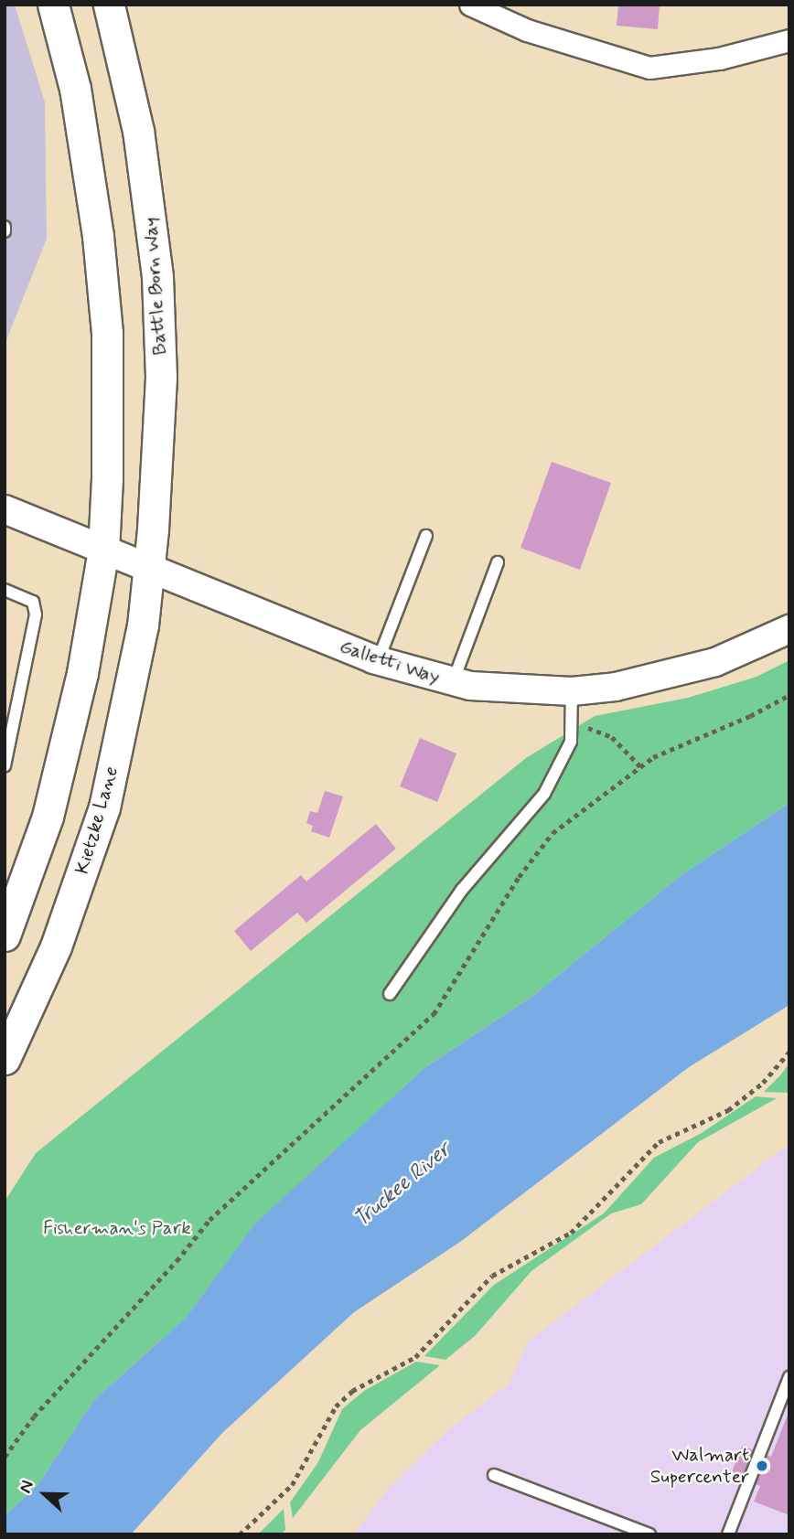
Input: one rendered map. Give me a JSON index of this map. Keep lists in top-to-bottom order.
{
  "streets": {
    "main road": ["Battle Born Way", "Kietzke Lane"],
    "street": ["Galletti Way"]
  },
  "crossings": [
    ["Battle Born Way", "Galletti Way"],
    ["Battle Born Way", "Kietzke Lane"],
    ["Galletti Way", "Kietzke Lane"]
  ],
  "water": ["Truckee River"],
  "parks": ["Fisherman's Park"],
  "places": ["Walmart Supercenter"],
  "north": "left"
}
